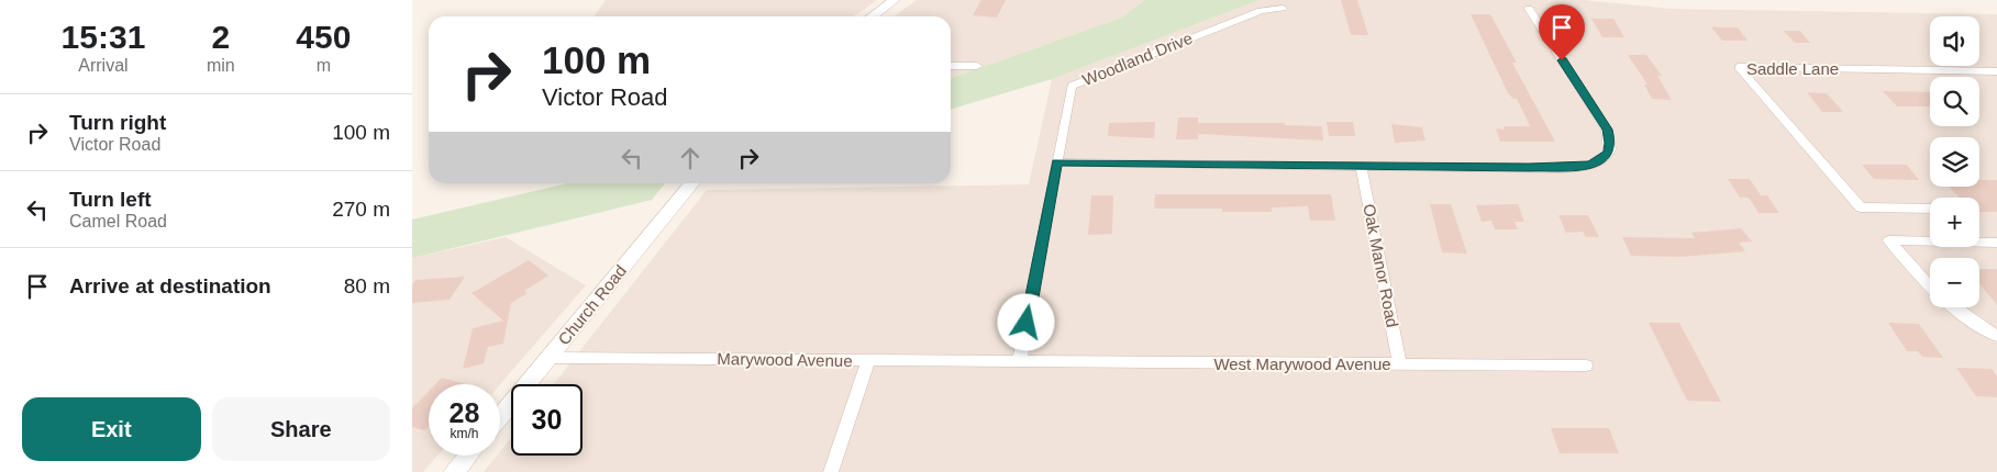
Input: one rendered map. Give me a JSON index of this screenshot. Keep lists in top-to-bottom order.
{
  "streets": {
    "street": [
      "Woodland Drive",
      "Saddle Lane",
      "Oak Manor Road",
      "Church Road",
      "Marywood Avenue",
      "West Marywood Avenue"
    ]
  },
  "crossings": [
    ["Woodland Drive", "Marywood Avenue"],
    ["Woodland Drive", "West Marywood Avenue"],
    ["Oak Manor Road", "West Marywood Avenue"],
    ["Church Road", "Marywood Avenue"],
    ["Marywood Avenue", "West Marywood Avenue"]
  ],
  "page": {
    "eta": [
      "15:31",
      "Arrival",
      "2",
      "min",
      "450",
      "m"
    ],
    "map_buttons": ["+", "−"],
    "turn": ["100 m", "Victor Road"],
    "list": [
      {
        "name": "Turn right",
        "note": "Victor Road",
        "value": "100 m"
      },
      {
        "name": "Turn left",
        "note": "Camel Road",
        "value": "270 m"
      },
      {
        "name": "Arrive at destination",
        "value": "80 m"
      }
    ],
    "speed": "28 km/h",
    "limit": "30",
    "buttons": ["Exit", "Share"]
  }
}
